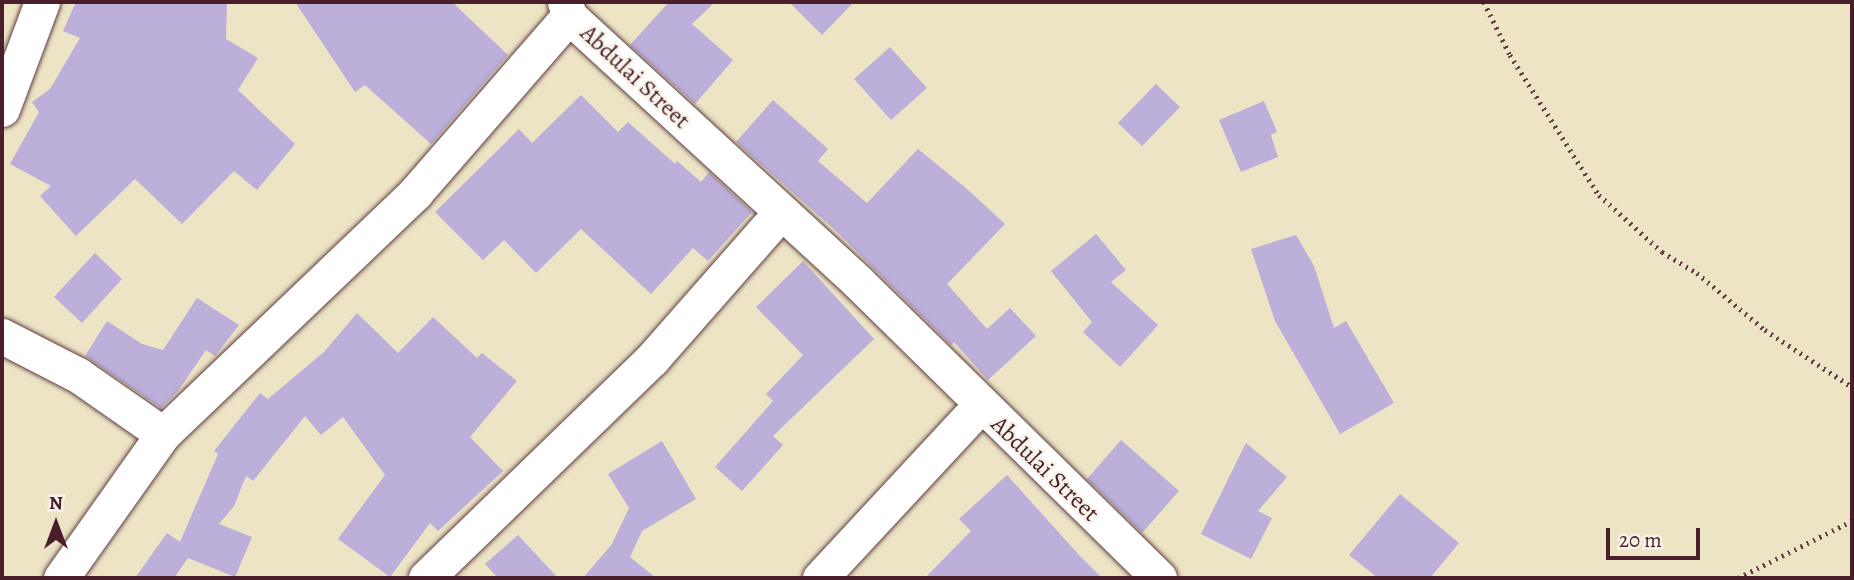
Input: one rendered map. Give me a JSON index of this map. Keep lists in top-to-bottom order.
{
  "streets": {
    "street": ["Abdulai Street"]
  },
  "scale_bar": "20 m",
  "north": "top"
}
